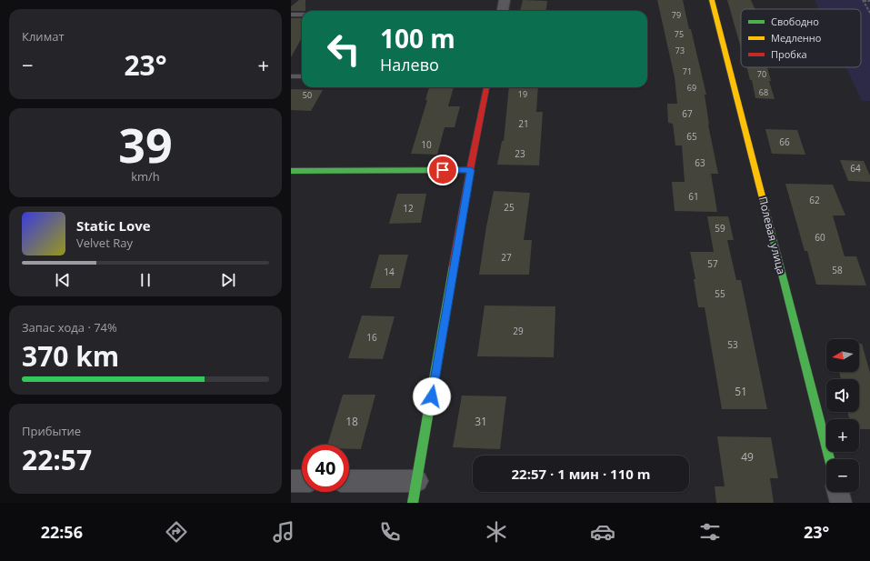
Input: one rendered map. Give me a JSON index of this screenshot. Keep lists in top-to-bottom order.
{
  "streets": {
    "street": ["Полевая улица"]
  },
  "house_numbers": [
    "79",
    "75",
    "73",
    "71",
    "70",
    "69",
    "68",
    "19",
    "50",
    "67",
    "21",
    "65",
    "66",
    "10",
    "23",
    "63",
    "64",
    "61",
    "62",
    "25",
    "12",
    "59",
    "60",
    "27",
    "57",
    "58",
    "14",
    "55",
    "29",
    "16",
    "53",
    "51",
    "18",
    "31",
    "49"
  ],
  "legend": ["Свободно", "Медленно", "Пробка"],
  "north": "left",
  "page": {
    "tile": [
      "Климат",
      ["39", "km/h"],
      ["Запас хода · 74%", "370 km"],
      ["Прибытие", "22:57"]
    ],
    "turn": ["100 m", "Налево"],
    "heat": ["−", "23°", "+"],
    "song": ["Static Love", "Velvet Ray"],
    "map_buttons": ["+", "−"],
    "limit": "40",
    "trip": "22:57 · 1 мин · 110 m",
    "tabs": ["22:56", "23°"]
  }
}
